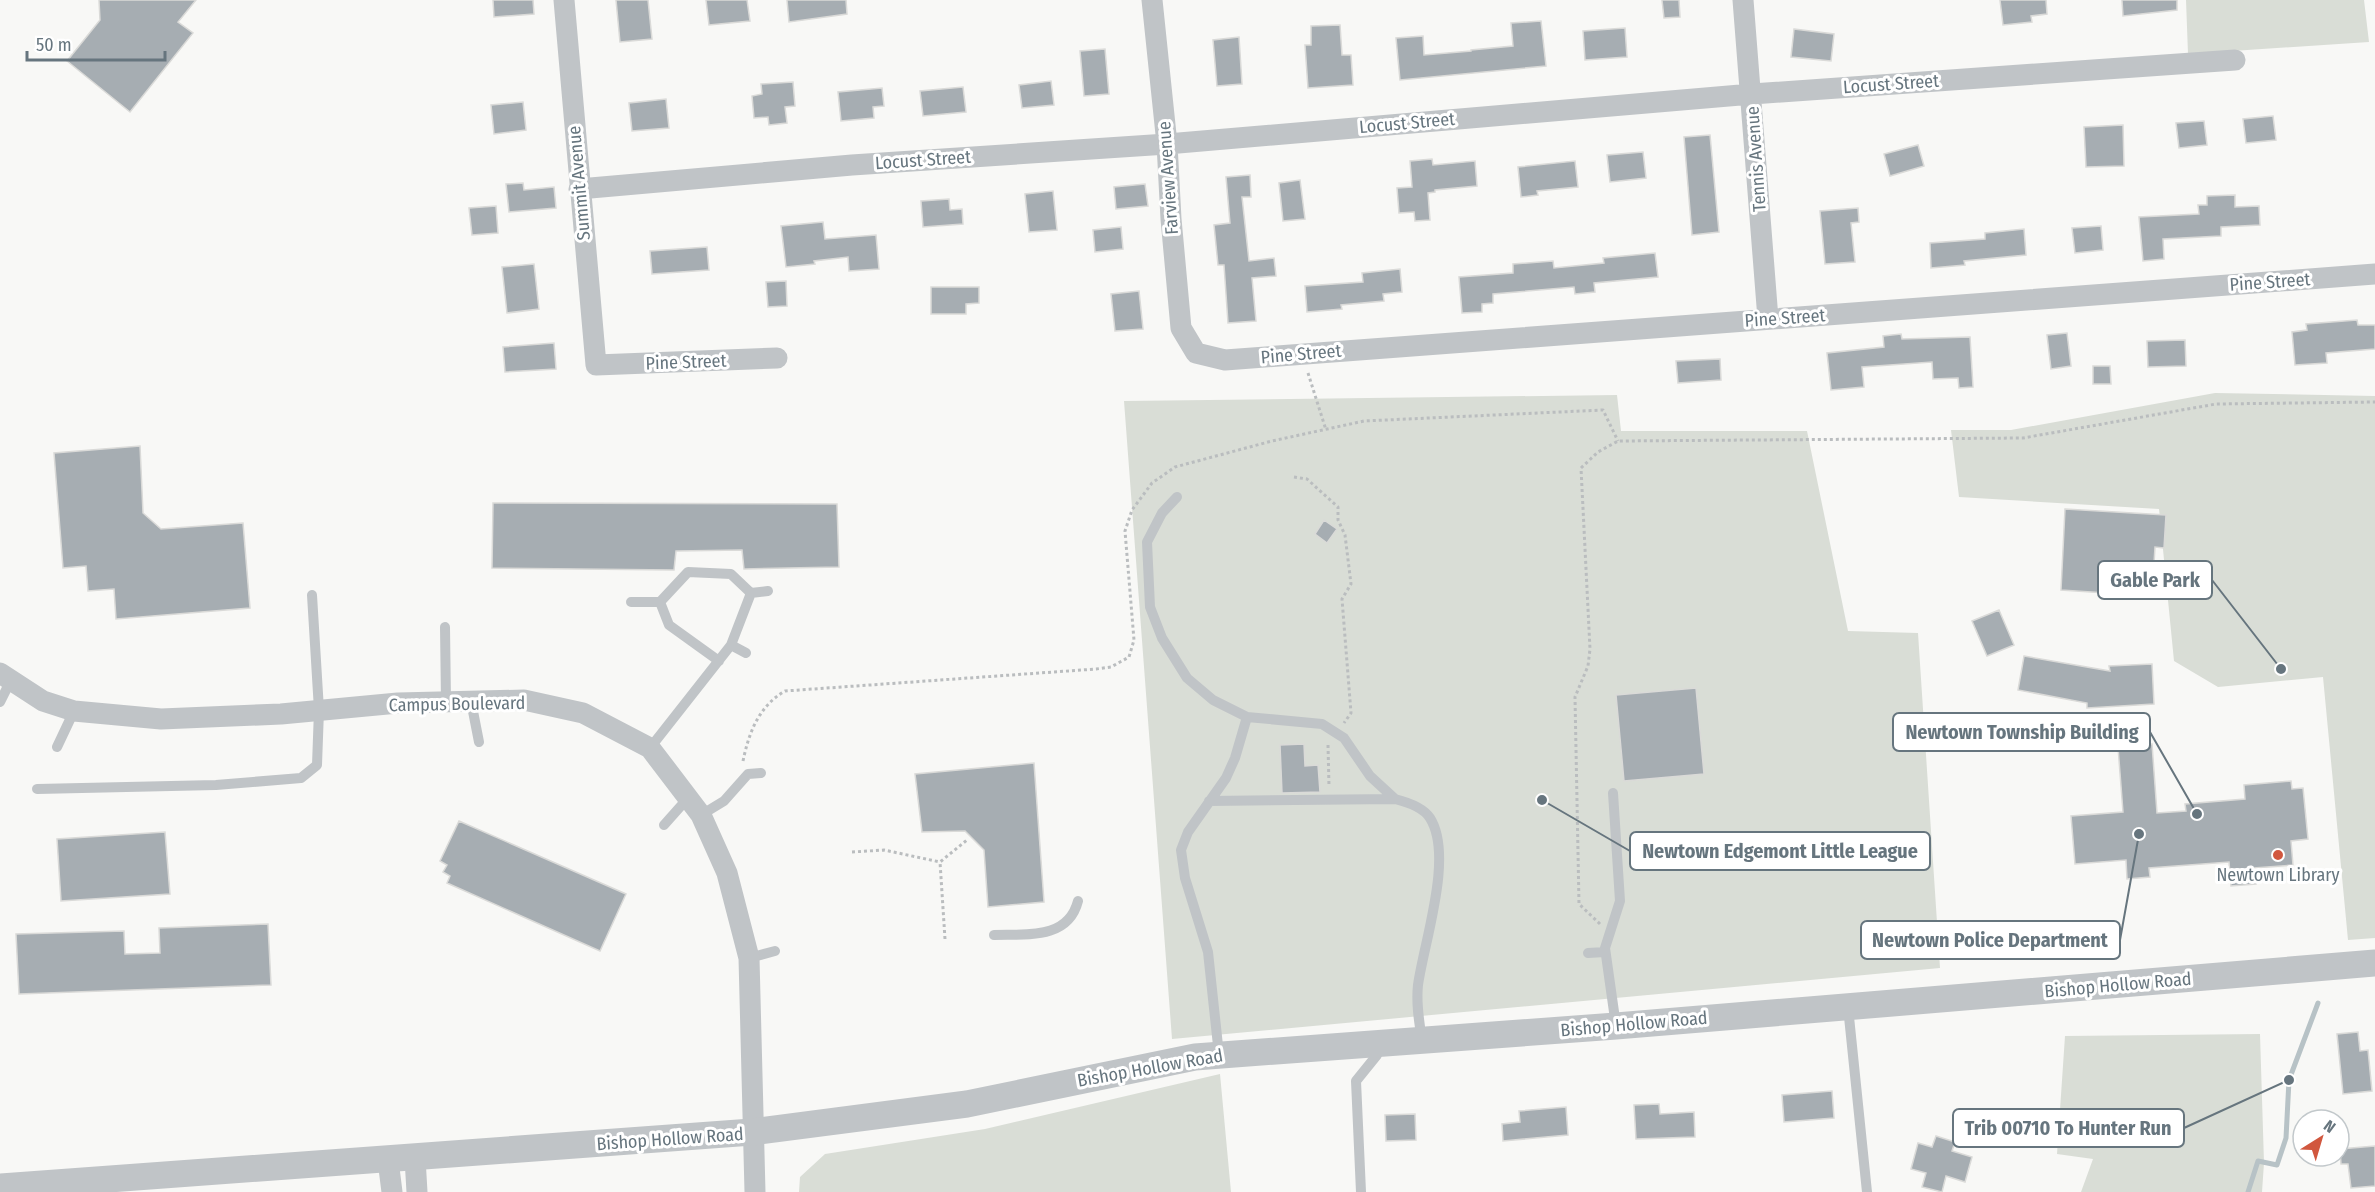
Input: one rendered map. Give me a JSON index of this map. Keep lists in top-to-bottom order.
{
  "streets": {
    "street": [
      "Locust Street",
      "Tennis Avenue",
      "Farview Avenue",
      "Summit Avenue",
      "Pine Street",
      "Campus Boulevard",
      "Bishop Hollow Road"
    ]
  },
  "crossings": [
    ["Locust Street", "Tennis Avenue"],
    ["Locust Street", "Farview Avenue"],
    ["Locust Street", "Summit Avenue"],
    ["Tennis Avenue", "Pine Street"],
    ["Farview Avenue", "Pine Street"],
    ["Summit Avenue", "Pine Street"],
    ["Campus Boulevard", "Bishop Hollow Road"]
  ],
  "places": [
    "Gable Park",
    "Newtown Edgemont Little League",
    "Newtown Township Building",
    "Newtown Police Department",
    "Newtown Library",
    "Trib 00710 To Hunter Run"
  ],
  "scale_bar": "50 m",
  "north": "top right"
}
